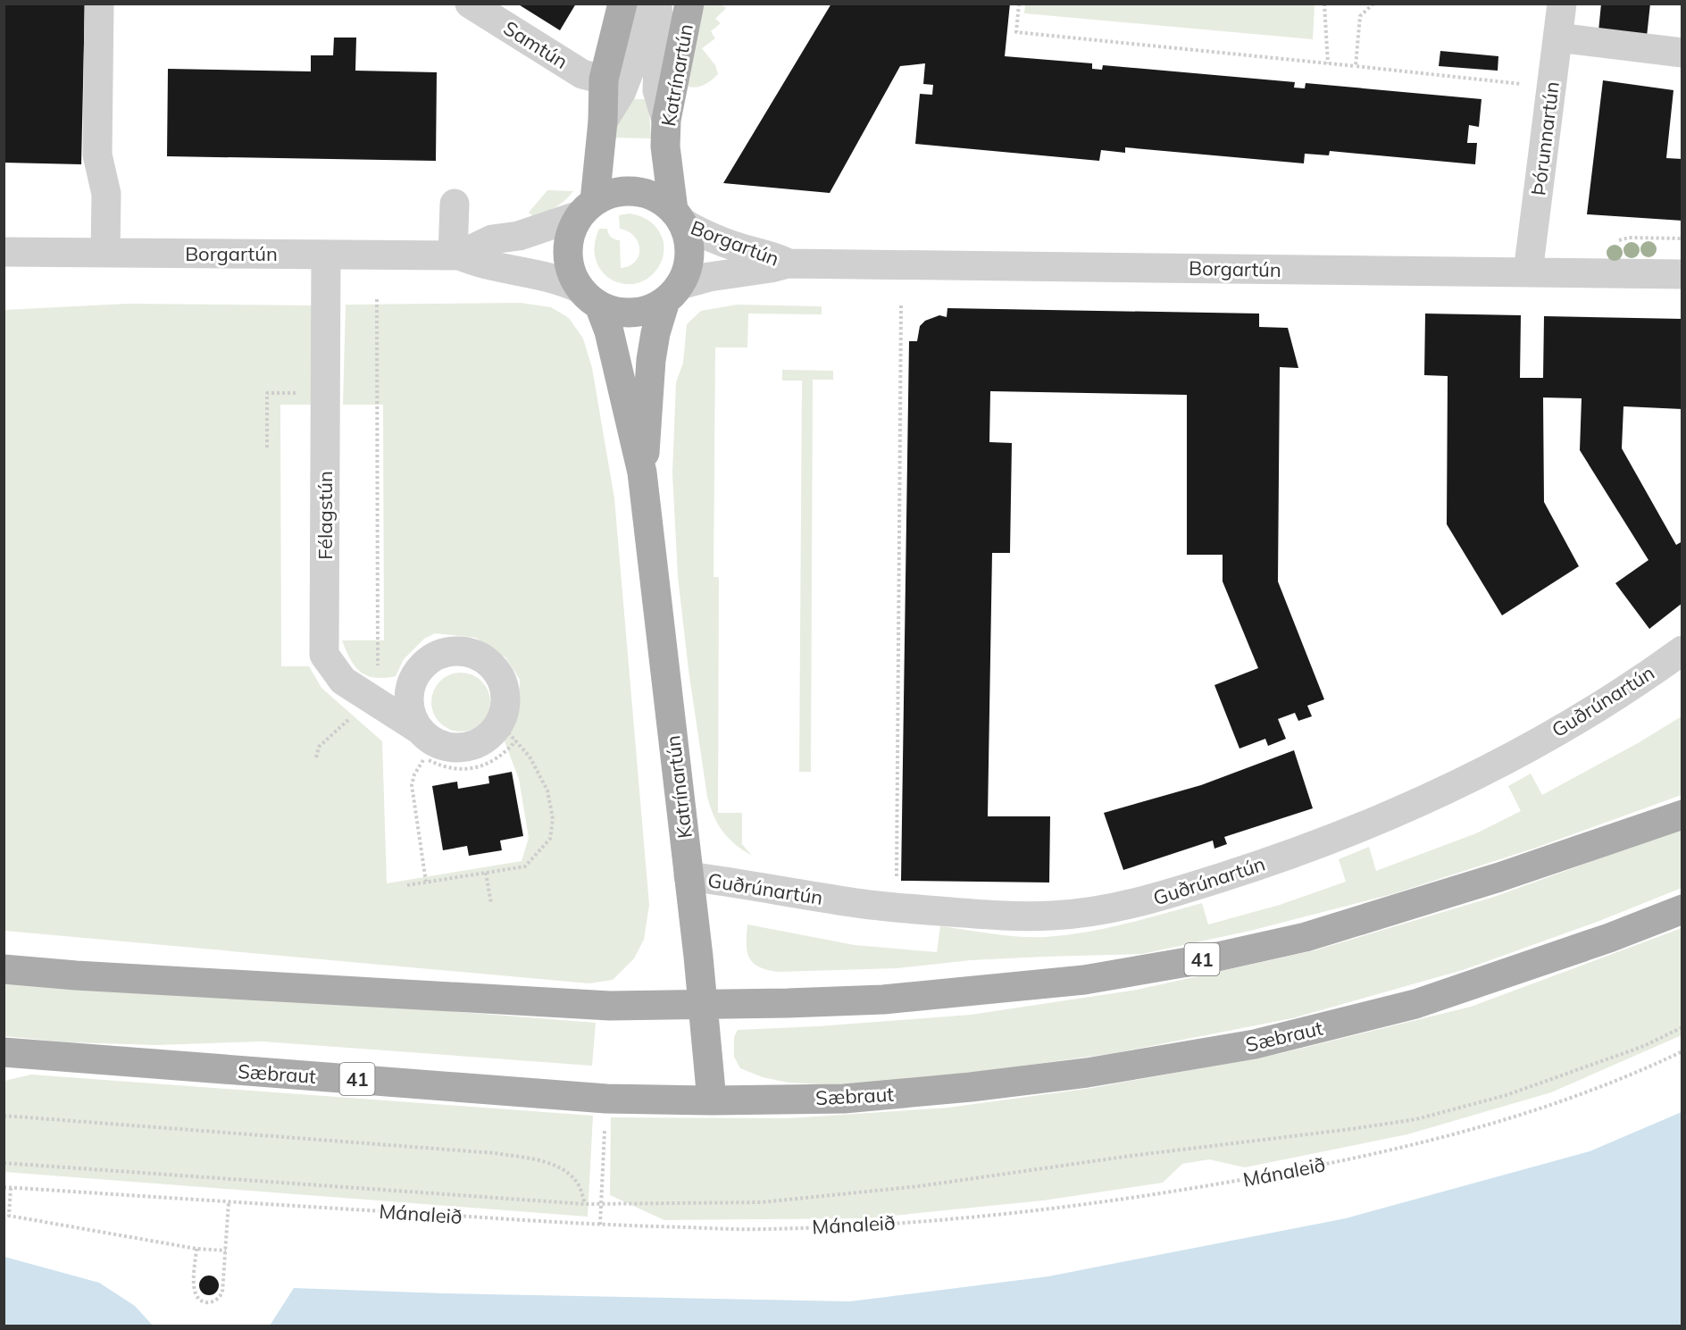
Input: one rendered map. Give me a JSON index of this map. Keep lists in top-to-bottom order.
{
  "streets": {
    "main road": [
      "Katrínartún",
      "Borgartún",
      "41",
      "Sæbraut"
    ],
    "street": [
      "Samtún",
      "Þórunnartún",
      "Félagstún",
      "Guðrúnartún"
    ],
    "path": ["Mánaleið"]
  },
  "crossings": [
    ["Katrínartún", "Borgartún"],
    ["Katrínartún", "Guðrúnartún"],
    ["Katrínartún", "41"],
    ["Katrínartún", "Sæbraut"],
    ["Þórunnartún", "Borgartún"],
    ["Borgartún", "Félagstún"]
  ]
}
